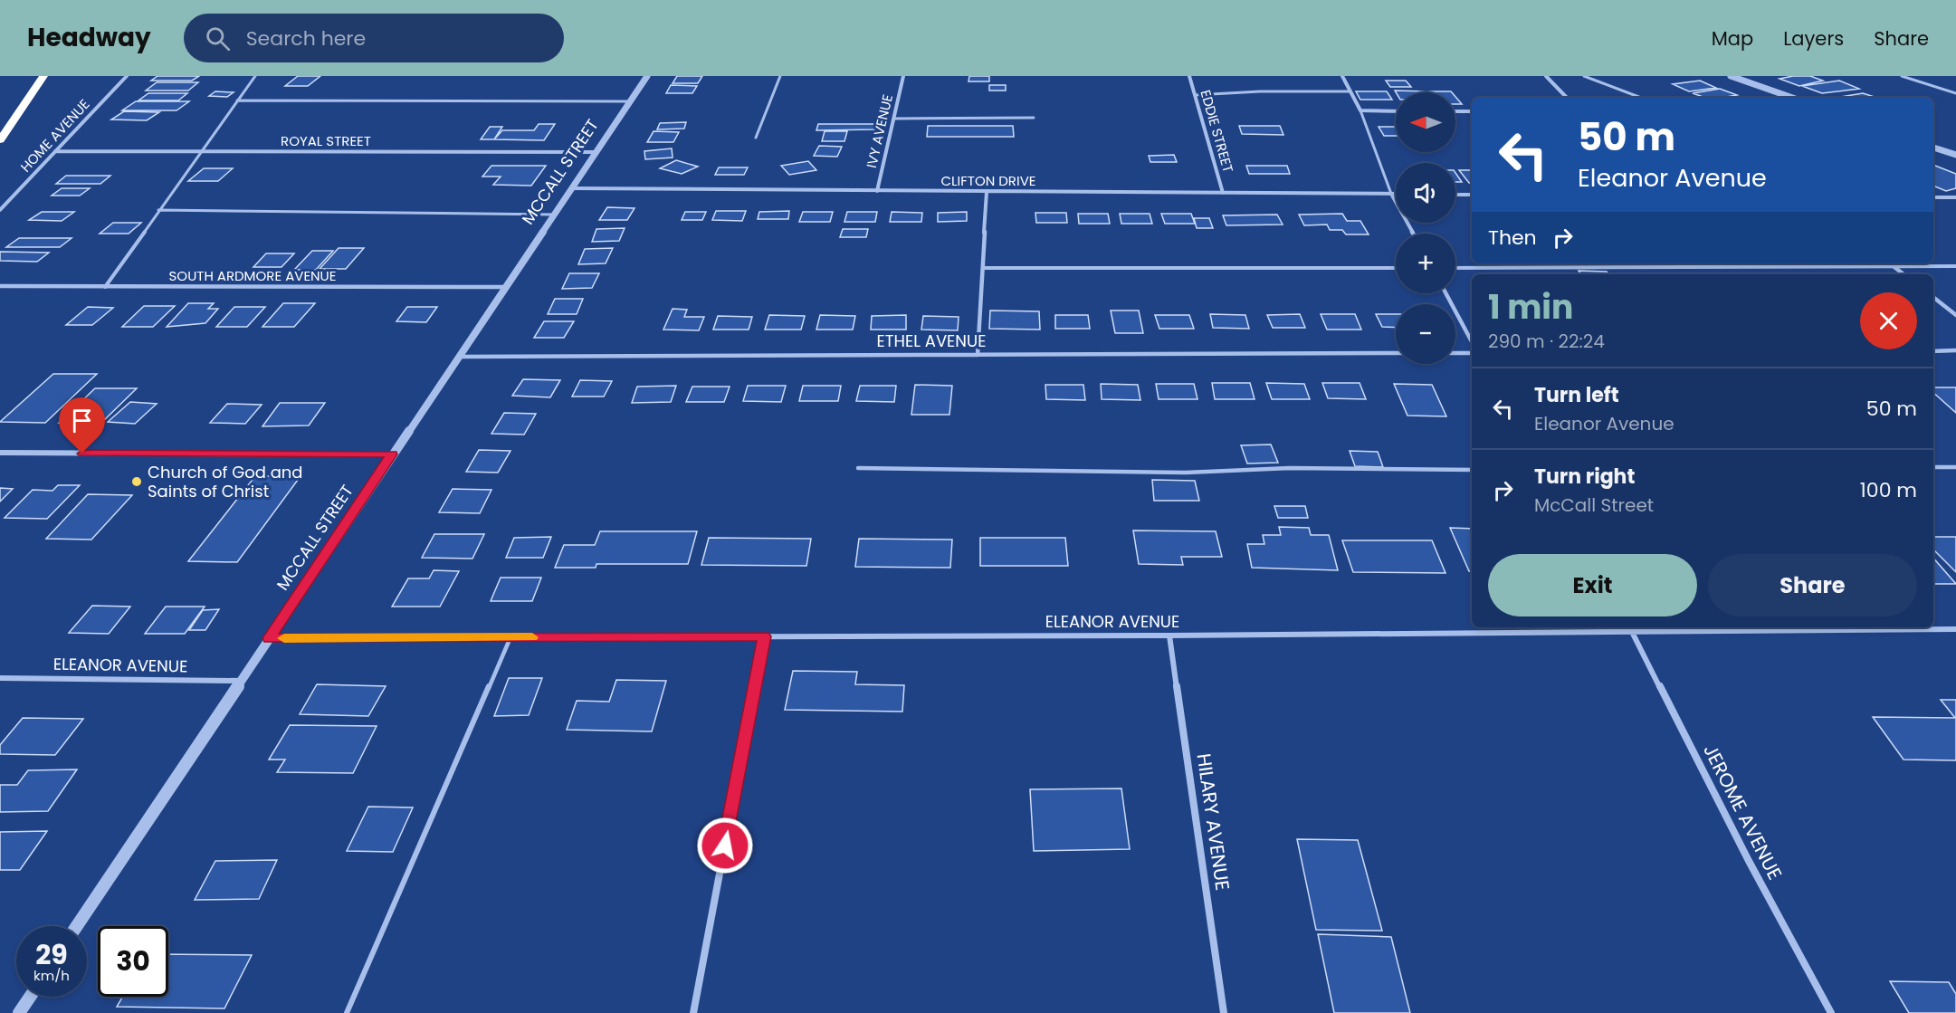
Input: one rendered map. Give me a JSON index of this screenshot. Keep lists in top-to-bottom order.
{
  "streets": {
    "street": [
      "IVY AVENUE",
      "EDDIE STREET",
      "HOME AVENUE",
      "ROYAL STREET",
      "MCCALL STREET",
      "CLIFTON DRIVE",
      "SOUTH ARDMORE AVENUE",
      "ETHEL AVENUE",
      "ELEANOR AVENUE",
      "JEROME AVENUE",
      "HILARY AVENUE"
    ]
  },
  "crossings": [
    ["IVY AVENUE", "CLIFTON DRIVE"],
    ["EDDIE STREET", "CLIFTON DRIVE"],
    ["HOME AVENUE", "ROYAL STREET"],
    ["ROYAL STREET", "MCCALL STREET"],
    ["MCCALL STREET", "CLIFTON DRIVE"],
    ["MCCALL STREET", "SOUTH ARDMORE AVENUE"],
    ["MCCALL STREET", "ETHEL AVENUE"],
    ["MCCALL STREET", "ELEANOR AVENUE"],
    ["ELEANOR AVENUE", "JEROME AVENUE"],
    ["ELEANOR AVENUE", "HILARY AVENUE"]
  ],
  "places": ["Church of God and Saints of Christ"],
  "north": "left",
  "page": {
    "header": "Headway",
    "search": "Search here",
    "nav": ["Map", "Layers", "Share"],
    "map_buttons": ["+", "−"],
    "turn": ["50 m", "Eleanor Avenue"],
    "then": "Then",
    "heading": ["1 min", "290 m · 22:24"],
    "list": [
      {
        "name": "Turn left",
        "note": "Eleanor Avenue",
        "value": "50 m"
      },
      {
        "name": "Turn right",
        "note": "McCall Street",
        "value": "100 m"
      }
    ],
    "buttons": ["Exit", "Share"],
    "speed": "29 km/h",
    "limit": "30"
  }
}
